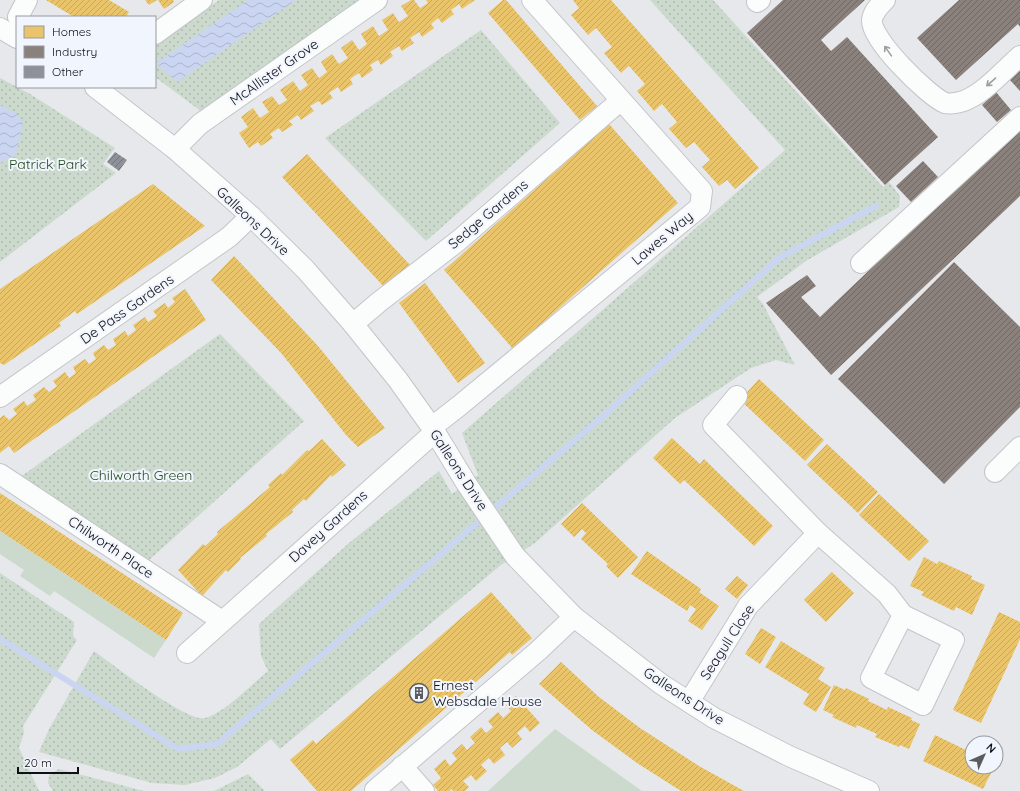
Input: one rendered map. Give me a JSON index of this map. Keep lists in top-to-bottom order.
{
  "streets": {
    "street": [
      "McAllister Grove",
      "Sedge Gardens",
      "Galleons Drive",
      "Lawes Way",
      "De Pass Gardens",
      "Davey Gardens",
      "Chilworth Place",
      "Seagull Close"
    ]
  },
  "crossings": [
    ["McAllister Grove", "Galleons Drive"],
    ["Sedge Gardens", "Galleons Drive"],
    ["Sedge Gardens", "Lawes Way"],
    ["Galleons Drive", "Lawes Way"],
    ["Galleons Drive", "De Pass Gardens"],
    ["Galleons Drive", "Davey Gardens"],
    ["Galleons Drive", "Seagull Close"],
    ["Lawes Way", "Davey Gardens"],
    ["Davey Gardens", "Chilworth Place"]
  ],
  "parks": ["Patrick Park", "Chilworth Green"],
  "places": {
    "building": ["Ernest Websdale House"]
  },
  "legend": ["Homes", "Industry", "Other"],
  "scale_bar": "20 m",
  "north": "top right"
}
